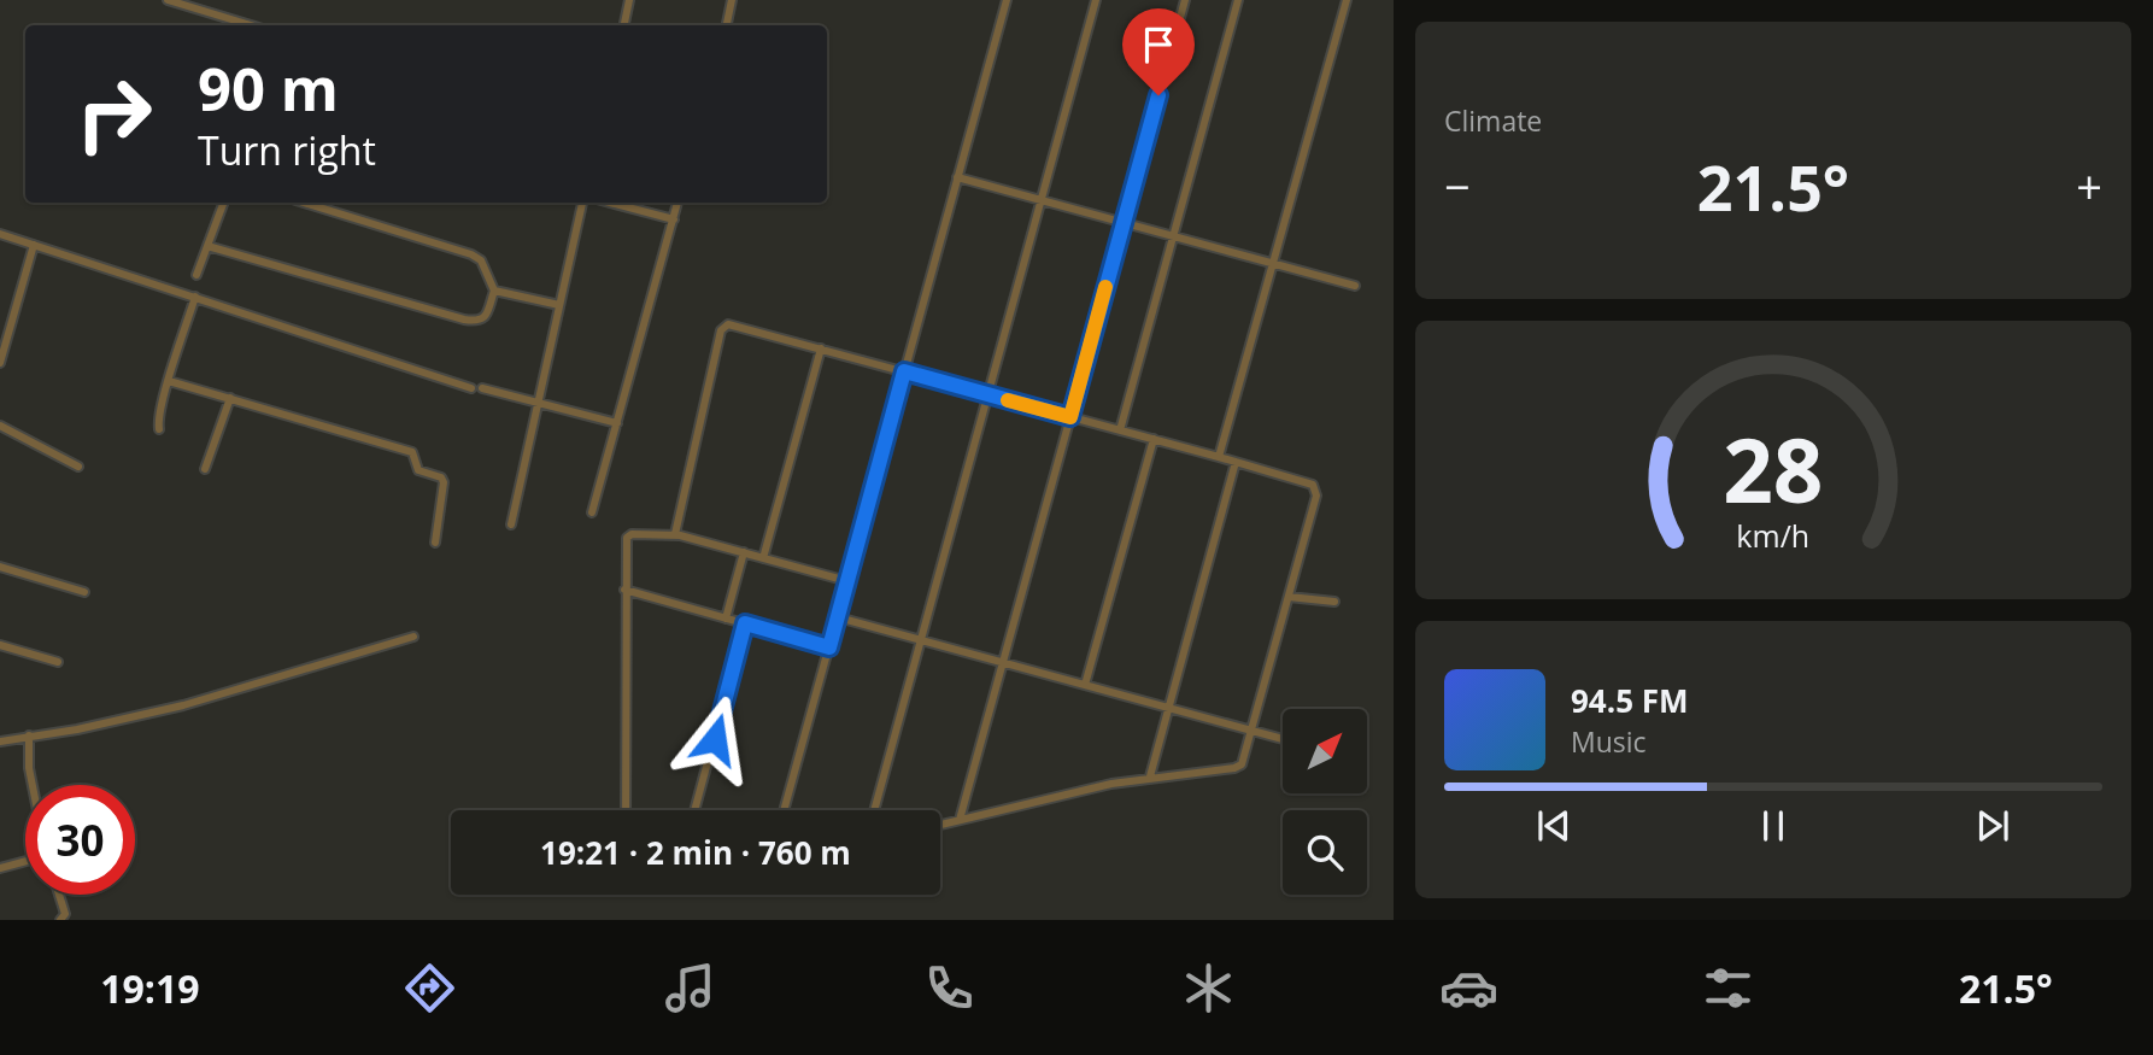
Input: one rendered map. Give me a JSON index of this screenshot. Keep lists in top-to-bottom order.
{
  "north": "top right",
  "page": {
    "tile": "Climate",
    "turn": ["90 m", "Turn right"],
    "heat": ["−", "21.5°", "+"],
    "song": ["94.5 FM", "Music"],
    "limit": "30",
    "trip": "19:21 · 2 min · 760 m",
    "tabs": ["19:19", "21.5°"],
    "gauge": ["28", "km/h"]
  }
}
